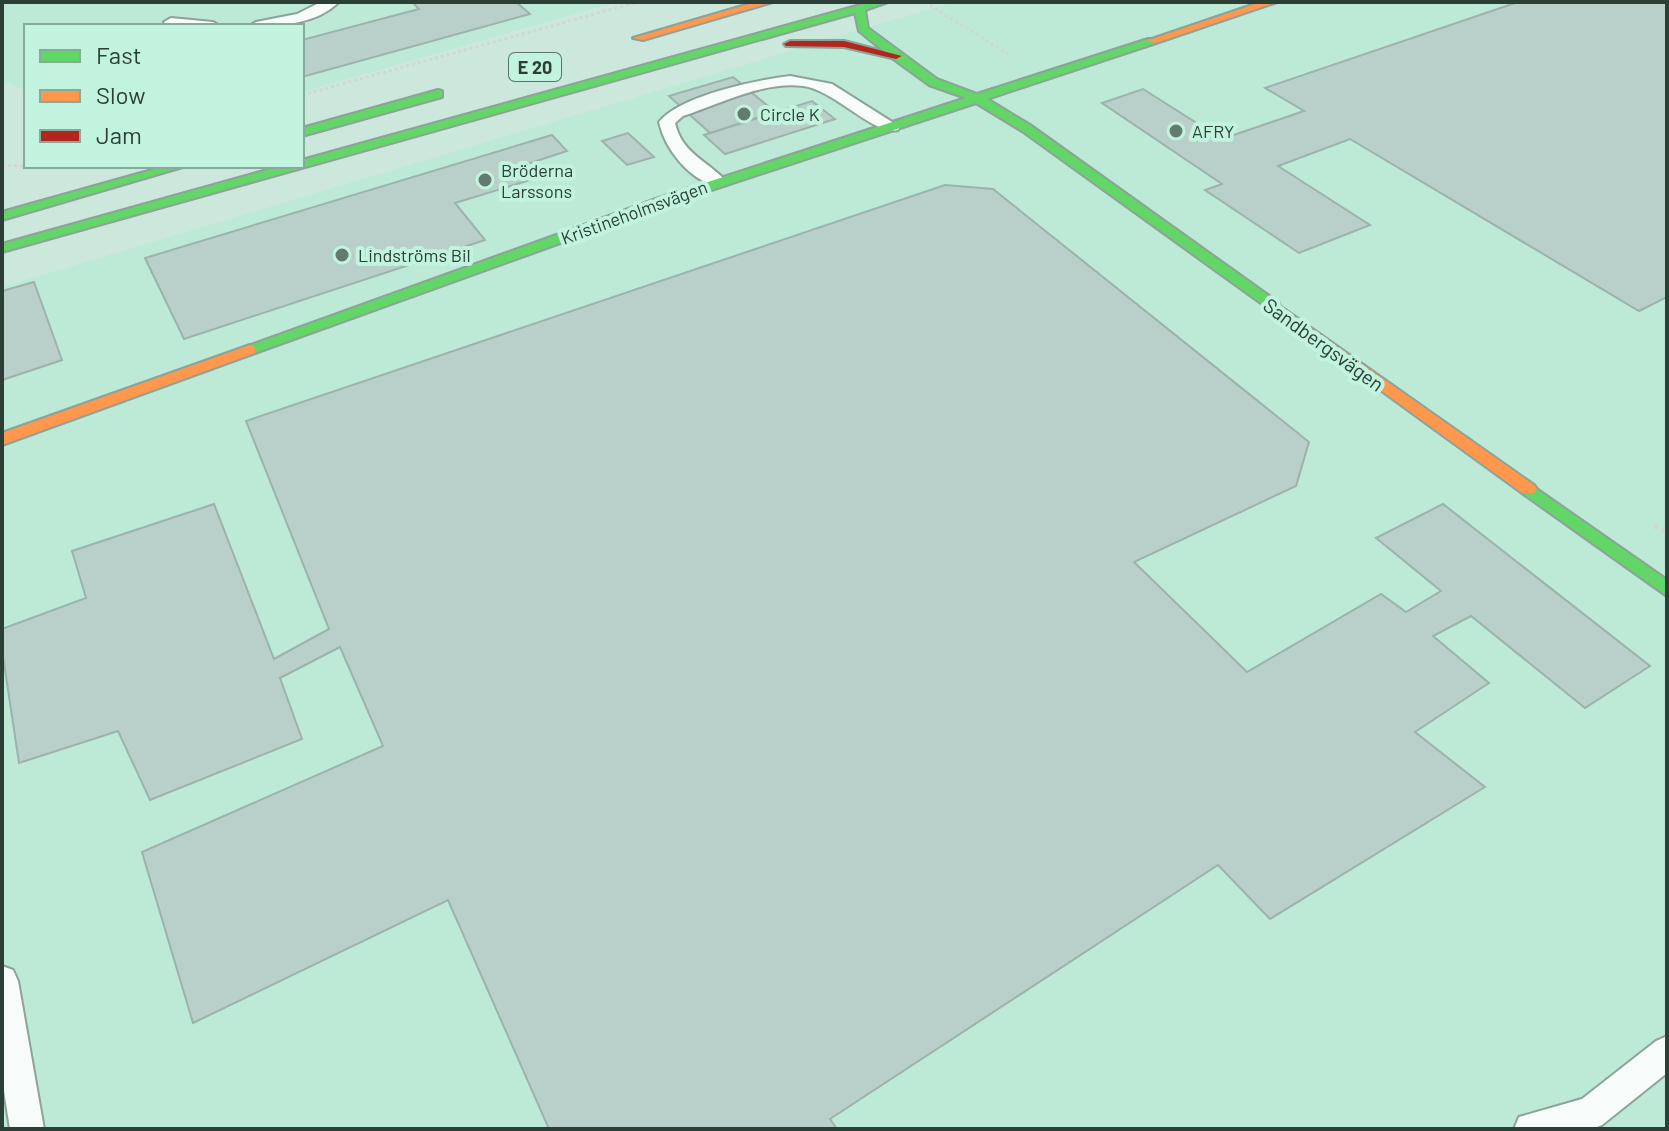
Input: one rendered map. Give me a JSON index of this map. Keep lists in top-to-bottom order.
{
  "streets": {
    "main road": ["E 20", "Kristineholmsvägen", "Sandbergsvägen"]
  },
  "crossings": [
    ["E 20", "Sandbergsvägen"],
    ["Kristineholmsvägen", "Sandbergsvägen"]
  ],
  "places": [
    "Circle K",
    "AFRY",
    "Bröderna Larssons",
    "Lindströms Bil"
  ],
  "legend": ["Fast", "Slow", "Jam"]
}
